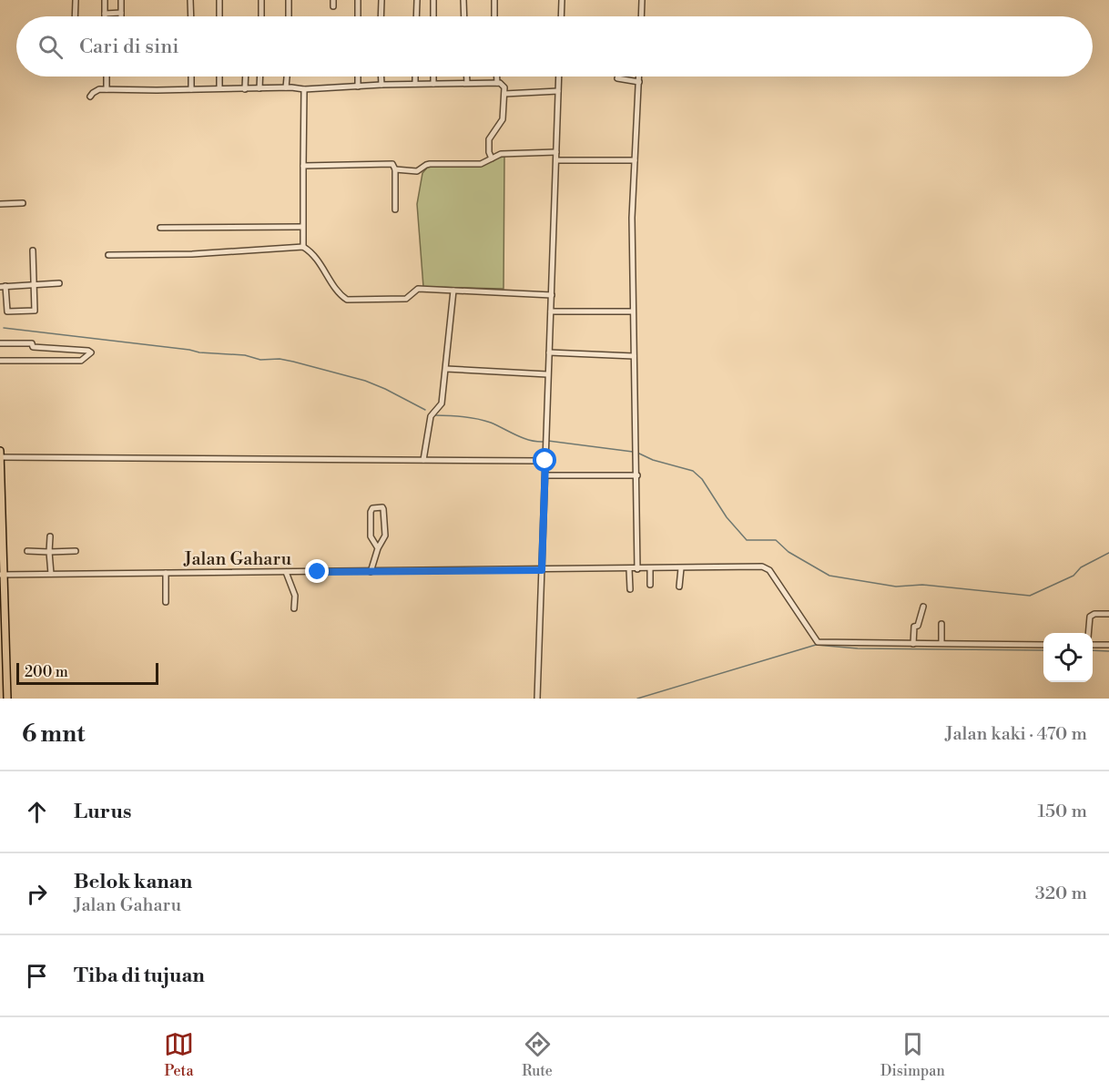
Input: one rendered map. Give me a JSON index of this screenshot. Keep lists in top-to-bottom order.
{
  "streets": {
    "street": ["Jalan Gaharu"]
  },
  "scale_bar": "200 m",
  "page": {
    "search": "Cari di sini",
    "scale": "200 m",
    "heading": ["6 mnt", "Jalan kaki · 470 m"],
    "list": [
      ["Lurus", "150 m"],
      ["Belok kanan", "Jalan Gaharu", "320 m"],
      "Tiba di tujuan"
    ],
    "nav": ["Peta", "Rute", "Disimpan"]
  }
}
